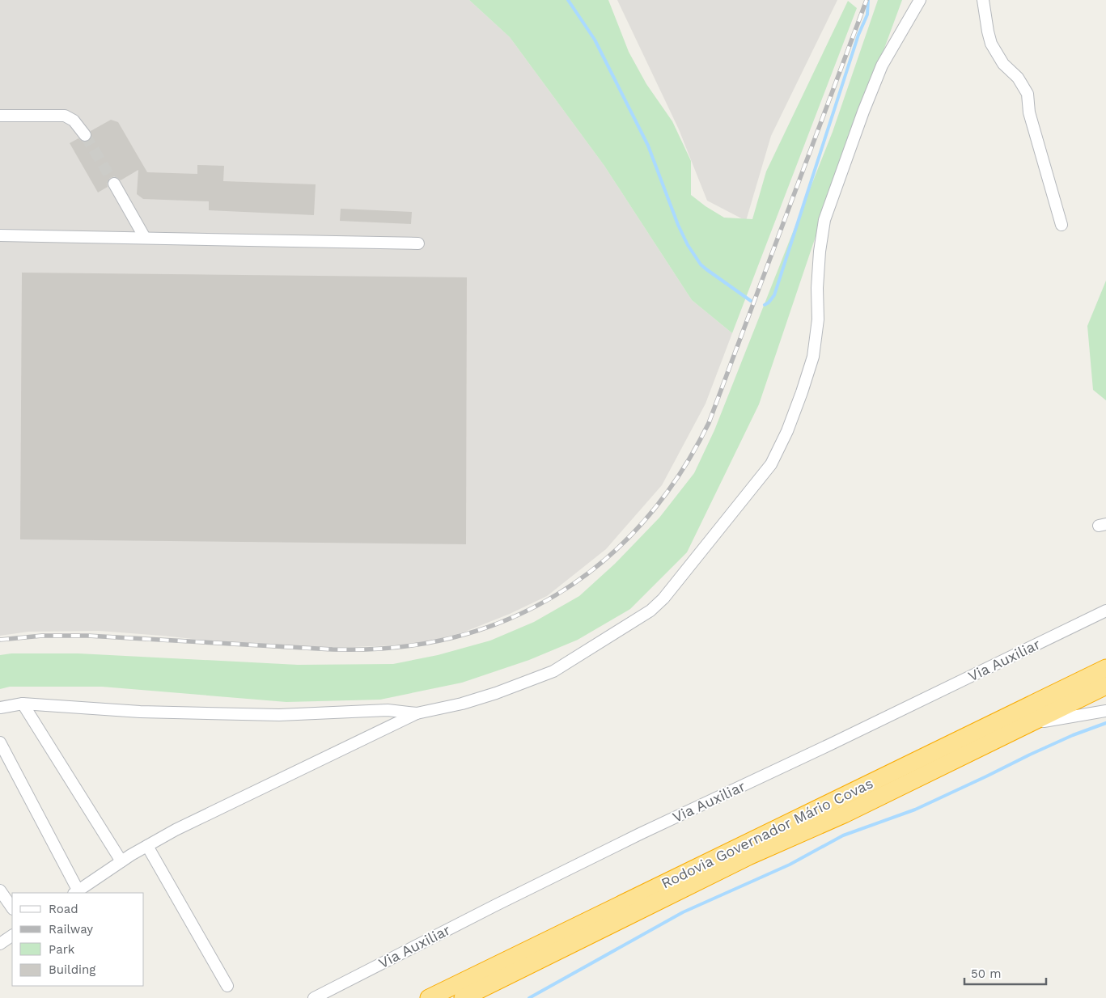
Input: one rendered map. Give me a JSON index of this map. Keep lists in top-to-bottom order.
{
  "streets": {
    "highway": ["Rodovia Governador Mário Covas"],
    "street": ["Via Auxiliar"]
  },
  "legend": [
    "Road",
    "Railway",
    "Park",
    "Building"
  ],
  "scale_bar": "50 m"
}
